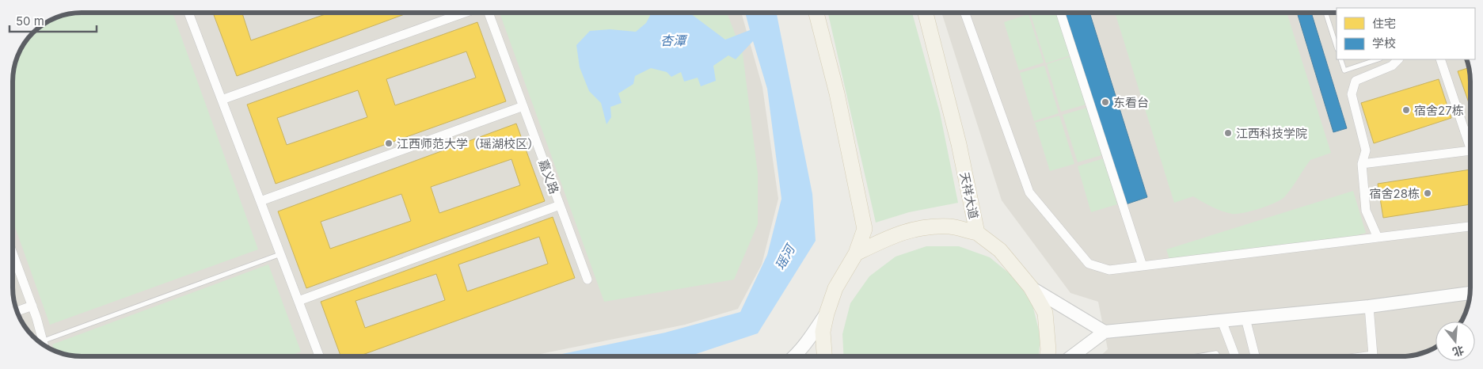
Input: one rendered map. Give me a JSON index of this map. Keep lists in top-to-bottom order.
{
  "streets": {
    "main road": ["天祥大道"],
    "street": ["嘉义路"]
  },
  "water": ["杏潭", "瑶河"],
  "places": [
    "东看台",
    "宿舍27栋",
    "江西科技学院",
    "江西师范大学（瑶湖校区）",
    "宿舍28栋"
  ],
  "legend": ["住宅", "学校"],
  "scale_bar": "50 m",
  "north": "bottom"
}
